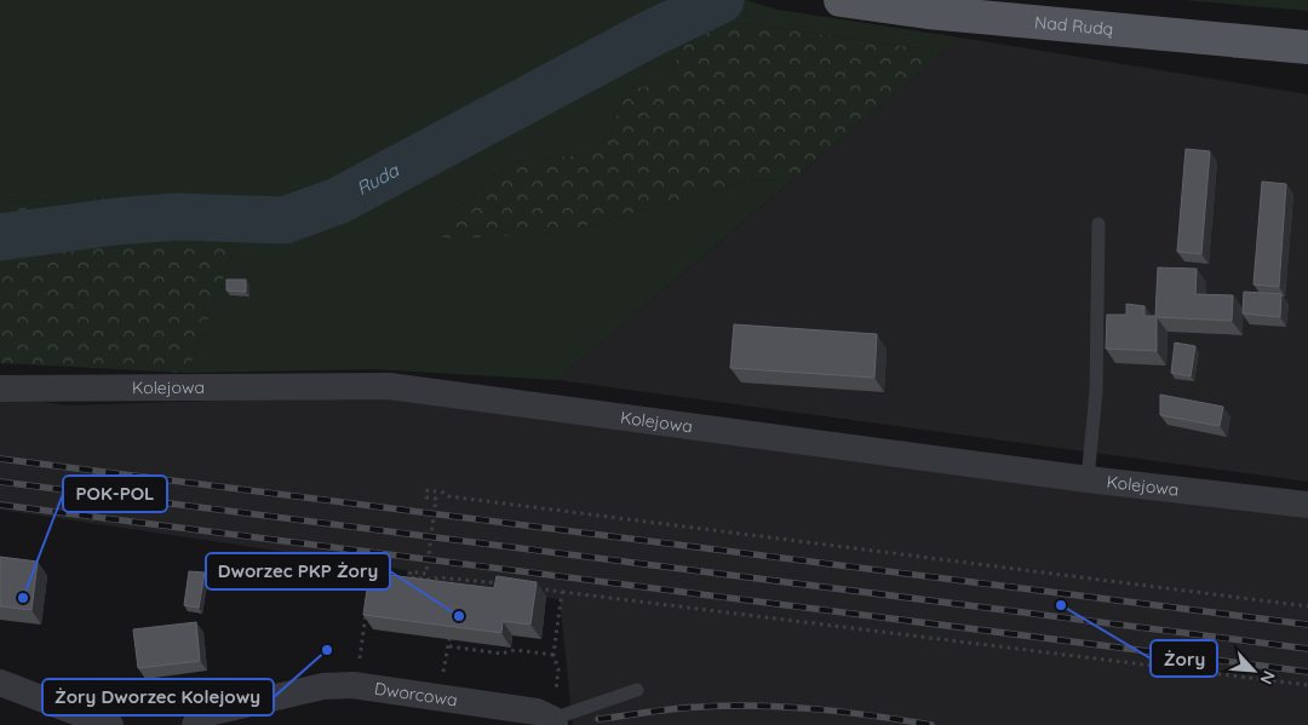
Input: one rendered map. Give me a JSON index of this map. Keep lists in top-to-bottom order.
{
  "streets": {
    "main road": ["Nad Rudą"],
    "street": ["Kolejowa", "Dworcowa"]
  },
  "water": ["Ruda"],
  "places": [
    "POK-POL",
    "Żory",
    "Dworzec PKP Żory",
    "Żory Dworzec Kolejowy"
  ],
  "north": "bottom right"
}
